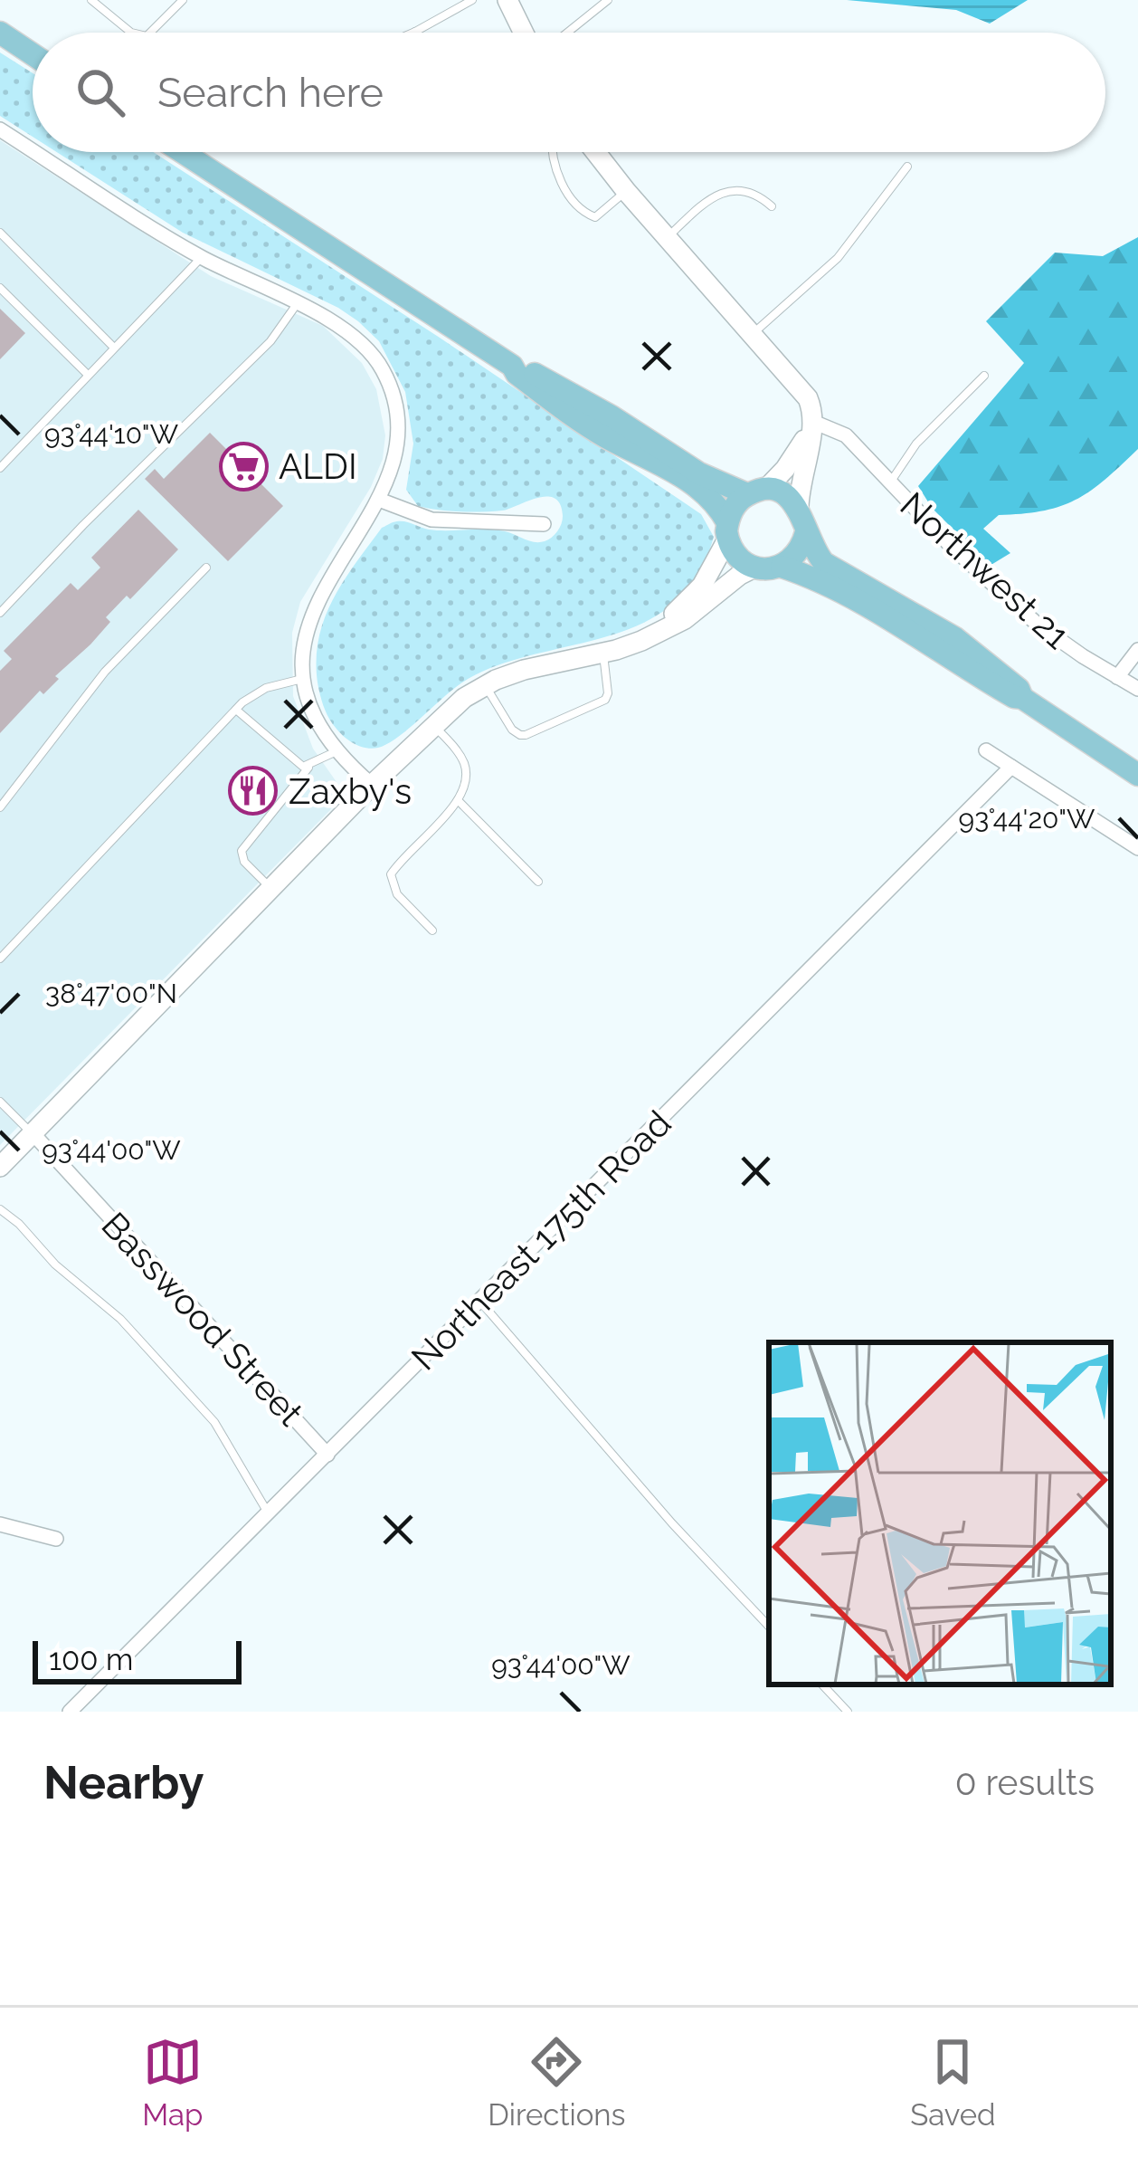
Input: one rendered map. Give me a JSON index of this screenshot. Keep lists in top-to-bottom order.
{
  "streets": {
    "street": ["Northwest 21", "Northeast 175th Road", "Basswood Street"]
  },
  "crossings": [
    ["Northeast 175th Road", "Basswood Street"]
  ],
  "places": {
    "supermarket": ["ALDI"],
    "restaurant": ["Zaxby's"]
  },
  "scale_bar": "100 m",
  "page": {
    "search": "Search here",
    "scale": "100 m",
    "heading": ["Nearby", "0 results"],
    "nav": ["Map", "Directions", "Saved"]
  },
  "coordinates": [
    "93°44'10\"W",
    "93°44'20\"W",
    "38°47'00\"N",
    "93°44'00\"W"
  ]
}
